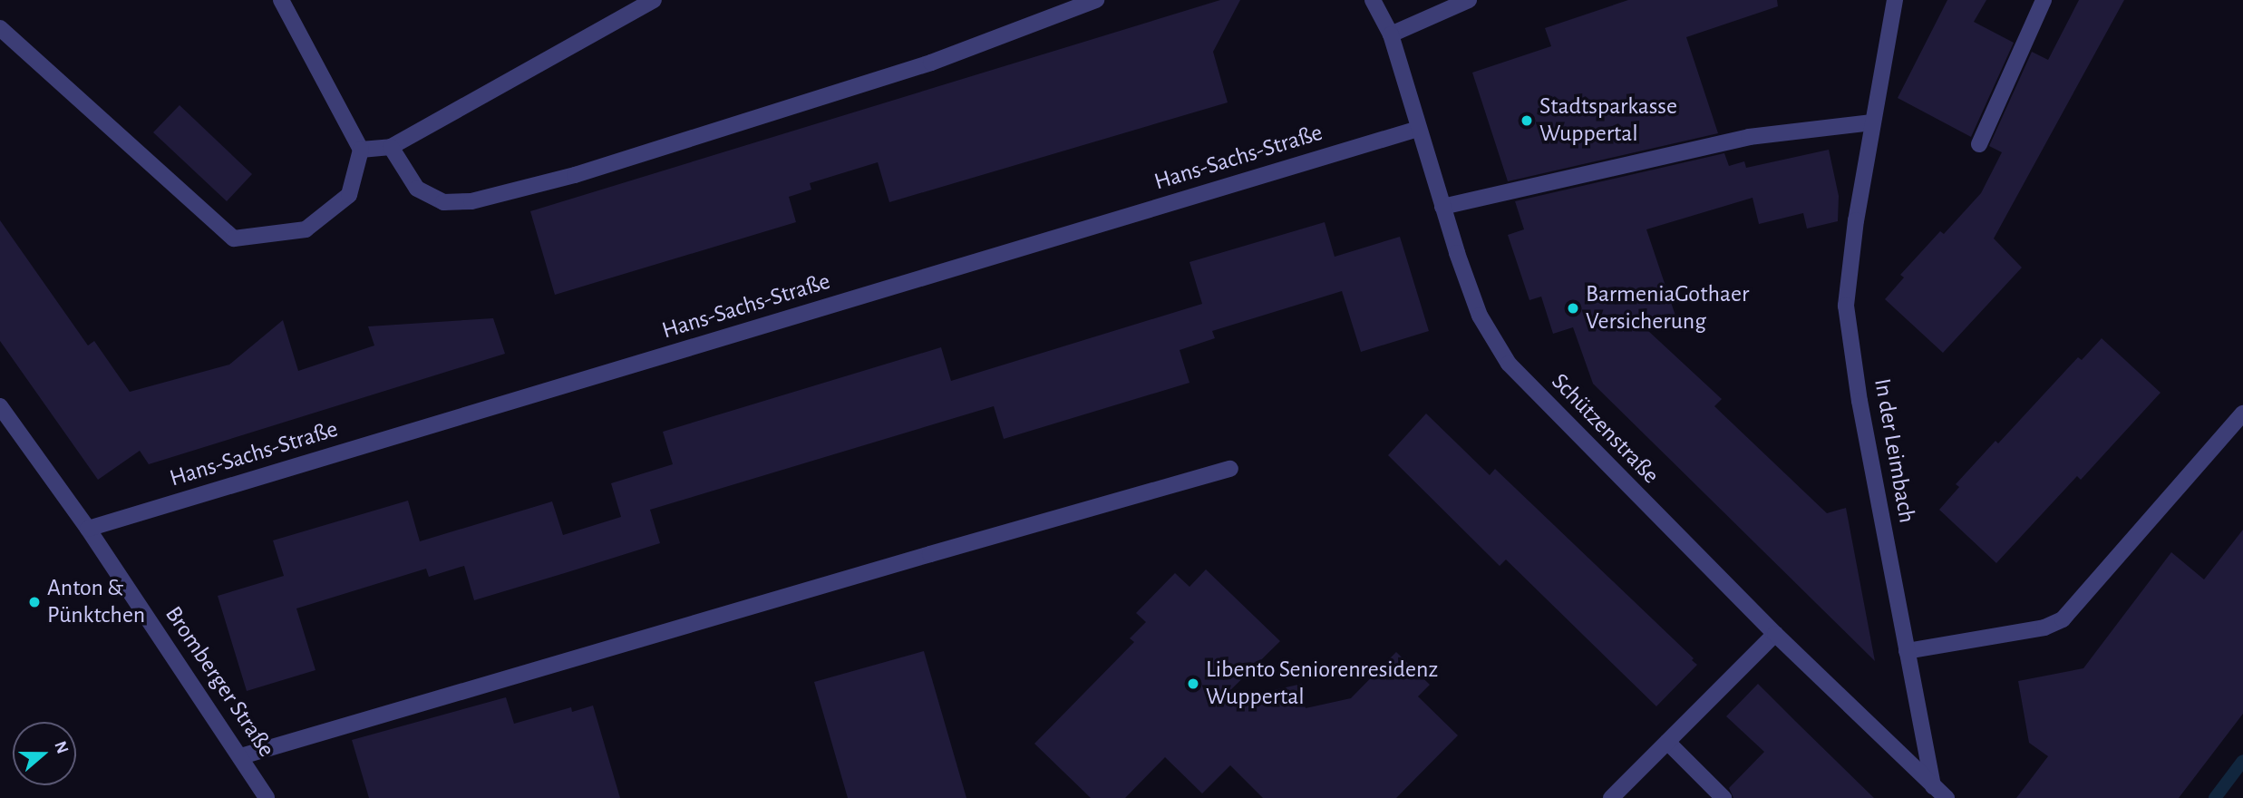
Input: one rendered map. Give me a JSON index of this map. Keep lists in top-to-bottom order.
{
  "streets": {
    "street": [
      "Hans-Sachs-Straße",
      "Schützenstraße",
      "In der Leimbach",
      "Bromberger Straße"
    ]
  },
  "crossings": [
    ["Hans-Sachs-Straße", "Schützenstraße"],
    ["Hans-Sachs-Straße", "Bromberger Straße"],
    ["Schützenstraße", "In der Leimbach"]
  ],
  "places": [
    "Stadtsparkasse Wuppertal",
    "BarmeniaGothaer Versicherung",
    "Anton & Pünktchen",
    "Libento Seniorenresidenz Wuppertal"
  ],
  "north": "right"
}
